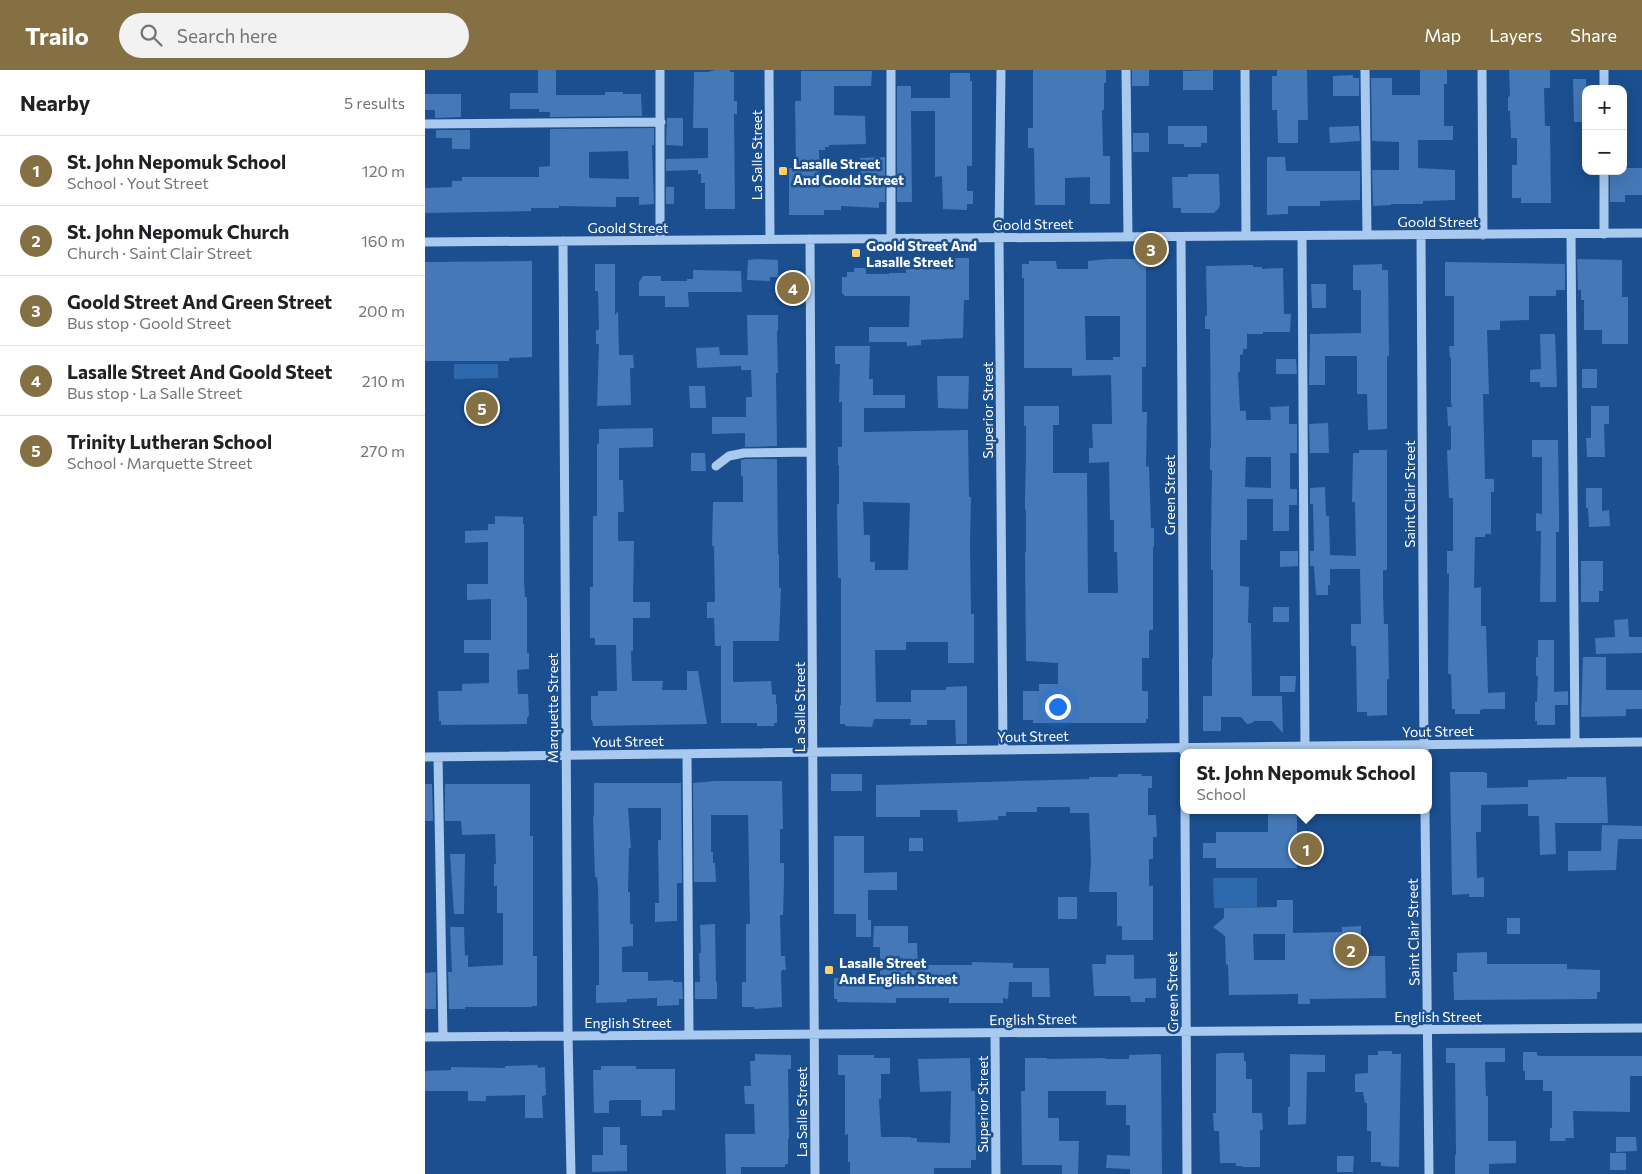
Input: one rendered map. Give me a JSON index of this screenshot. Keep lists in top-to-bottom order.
{
  "streets": {
    "street": [
      "La Salle Street",
      "Goold Street",
      "Superior Street",
      "Saint Clair Street",
      "Green Street",
      "Marquette Street",
      "Yout Street",
      "English Street"
    ]
  },
  "crossings": [
    ["La Salle Street", "Goold Street"],
    ["La Salle Street", "Yout Street"],
    ["La Salle Street", "English Street"],
    ["Goold Street", "Superior Street"],
    ["Goold Street", "Saint Clair Street"],
    ["Goold Street", "Green Street"],
    ["Goold Street", "Marquette Street"],
    ["Superior Street", "Yout Street"],
    ["Superior Street", "English Street"],
    ["Saint Clair Street", "Yout Street"],
    ["Saint Clair Street", "English Street"],
    ["Green Street", "English Street"],
    ["Marquette Street", "Yout Street"],
    ["Marquette Street", "English Street"]
  ],
  "places": {
    "transit": ["Lasalle Street And Goold Street", "Goold Street And Lasalle Street", "Lasalle Street And English Street"]
  },
  "page": {
    "header": "Trailo",
    "search": "Search here",
    "nav": ["Map", "Layers", "Share"],
    "heading": ["Nearby", "5 results"],
    "map_buttons": ["+", "−"],
    "list": [
      {
        "mark": "1",
        "name": "St. John Nepomuk School",
        "note": "School · Yout Street",
        "value": "120 m"
      },
      {
        "mark": "2",
        "name": "St. John Nepomuk Church",
        "note": "Church · Saint Clair Street",
        "value": "160 m"
      },
      {
        "mark": "3",
        "name": "Goold Street And Green Street",
        "note": "Bus stop · Goold Street",
        "value": "200 m"
      },
      {
        "mark": "4",
        "name": "Lasalle Street And Goold Steet",
        "note": "Bus stop · La Salle Street",
        "value": "210 m"
      },
      {
        "mark": "5",
        "name": "Trinity Lutheran School",
        "note": "School · Marquette Street",
        "value": "270 m"
      }
    ],
    "pins": [
      "3",
      "4",
      "5",
      "1",
      "2"
    ],
    "popup": ["St. John Nepomuk School", "School"]
  }
}
